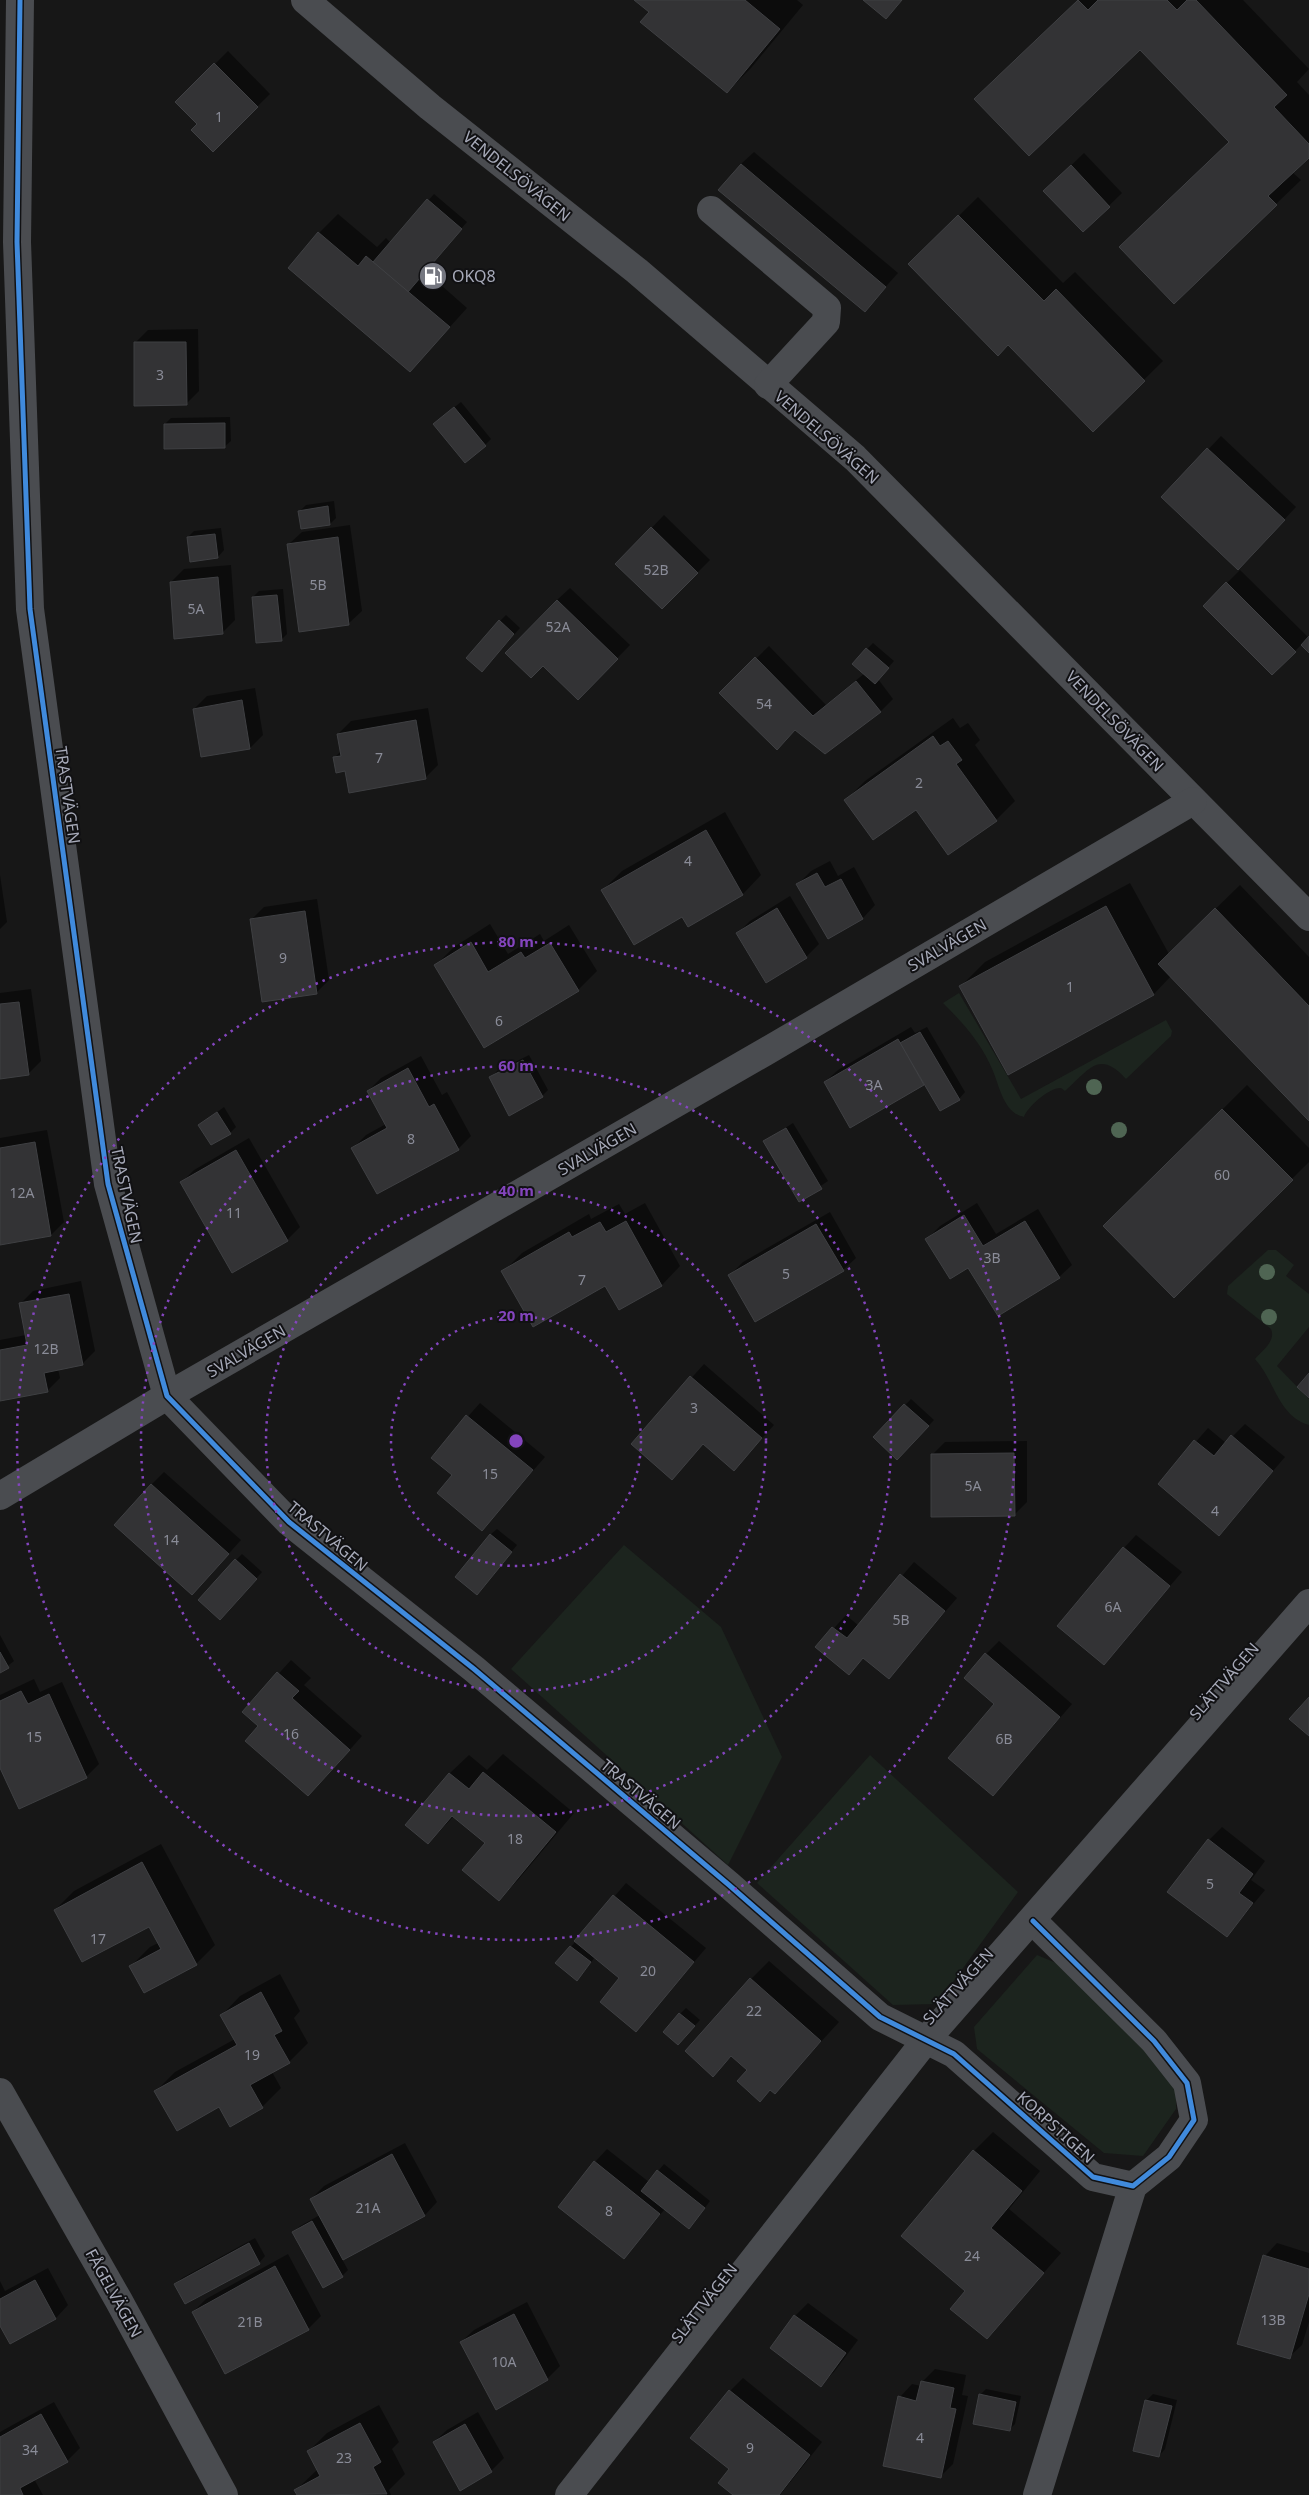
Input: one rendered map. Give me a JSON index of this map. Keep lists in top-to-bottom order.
{
  "streets": {
    "street": [
      "VENDELSÖVÄGEN",
      "TRASTVÄGEN",
      "SVALVÄGEN",
      "SLÄTTVÄGEN",
      "KORPSTIGEN",
      "FÅGELVÄGEN"
    ]
  },
  "crossings": [
    ["VENDELSÖVÄGEN", "SVALVÄGEN"],
    ["TRASTVÄGEN", "SVALVÄGEN"],
    ["TRASTVÄGEN", "SLÄTTVÄGEN"],
    ["TRASTVÄGEN", "KORPSTIGEN"],
    ["SLÄTTVÄGEN", "KORPSTIGEN"]
  ],
  "places": {
    "fuel station": ["OKQ8"]
  },
  "house_numbers": [
    "1",
    "3",
    "52B",
    "5B",
    "5A",
    "52A",
    "54",
    "7",
    "2",
    "4",
    "9",
    "1",
    "6",
    "3A",
    "8",
    "60",
    "12A",
    "11",
    "3B",
    "5",
    "7",
    "12B",
    "3",
    "15",
    "5A",
    "4",
    "14",
    "6A",
    "5B",
    "16",
    "15",
    "6B",
    "18",
    "5",
    "17",
    "20",
    "22",
    "19",
    "21A",
    "8",
    "24",
    "13B",
    "21B",
    "10A",
    "4",
    "9",
    "34",
    "23"
  ],
  "rings": [
    "80 m",
    "60 m",
    "40 m",
    "20 m"
  ]
}
